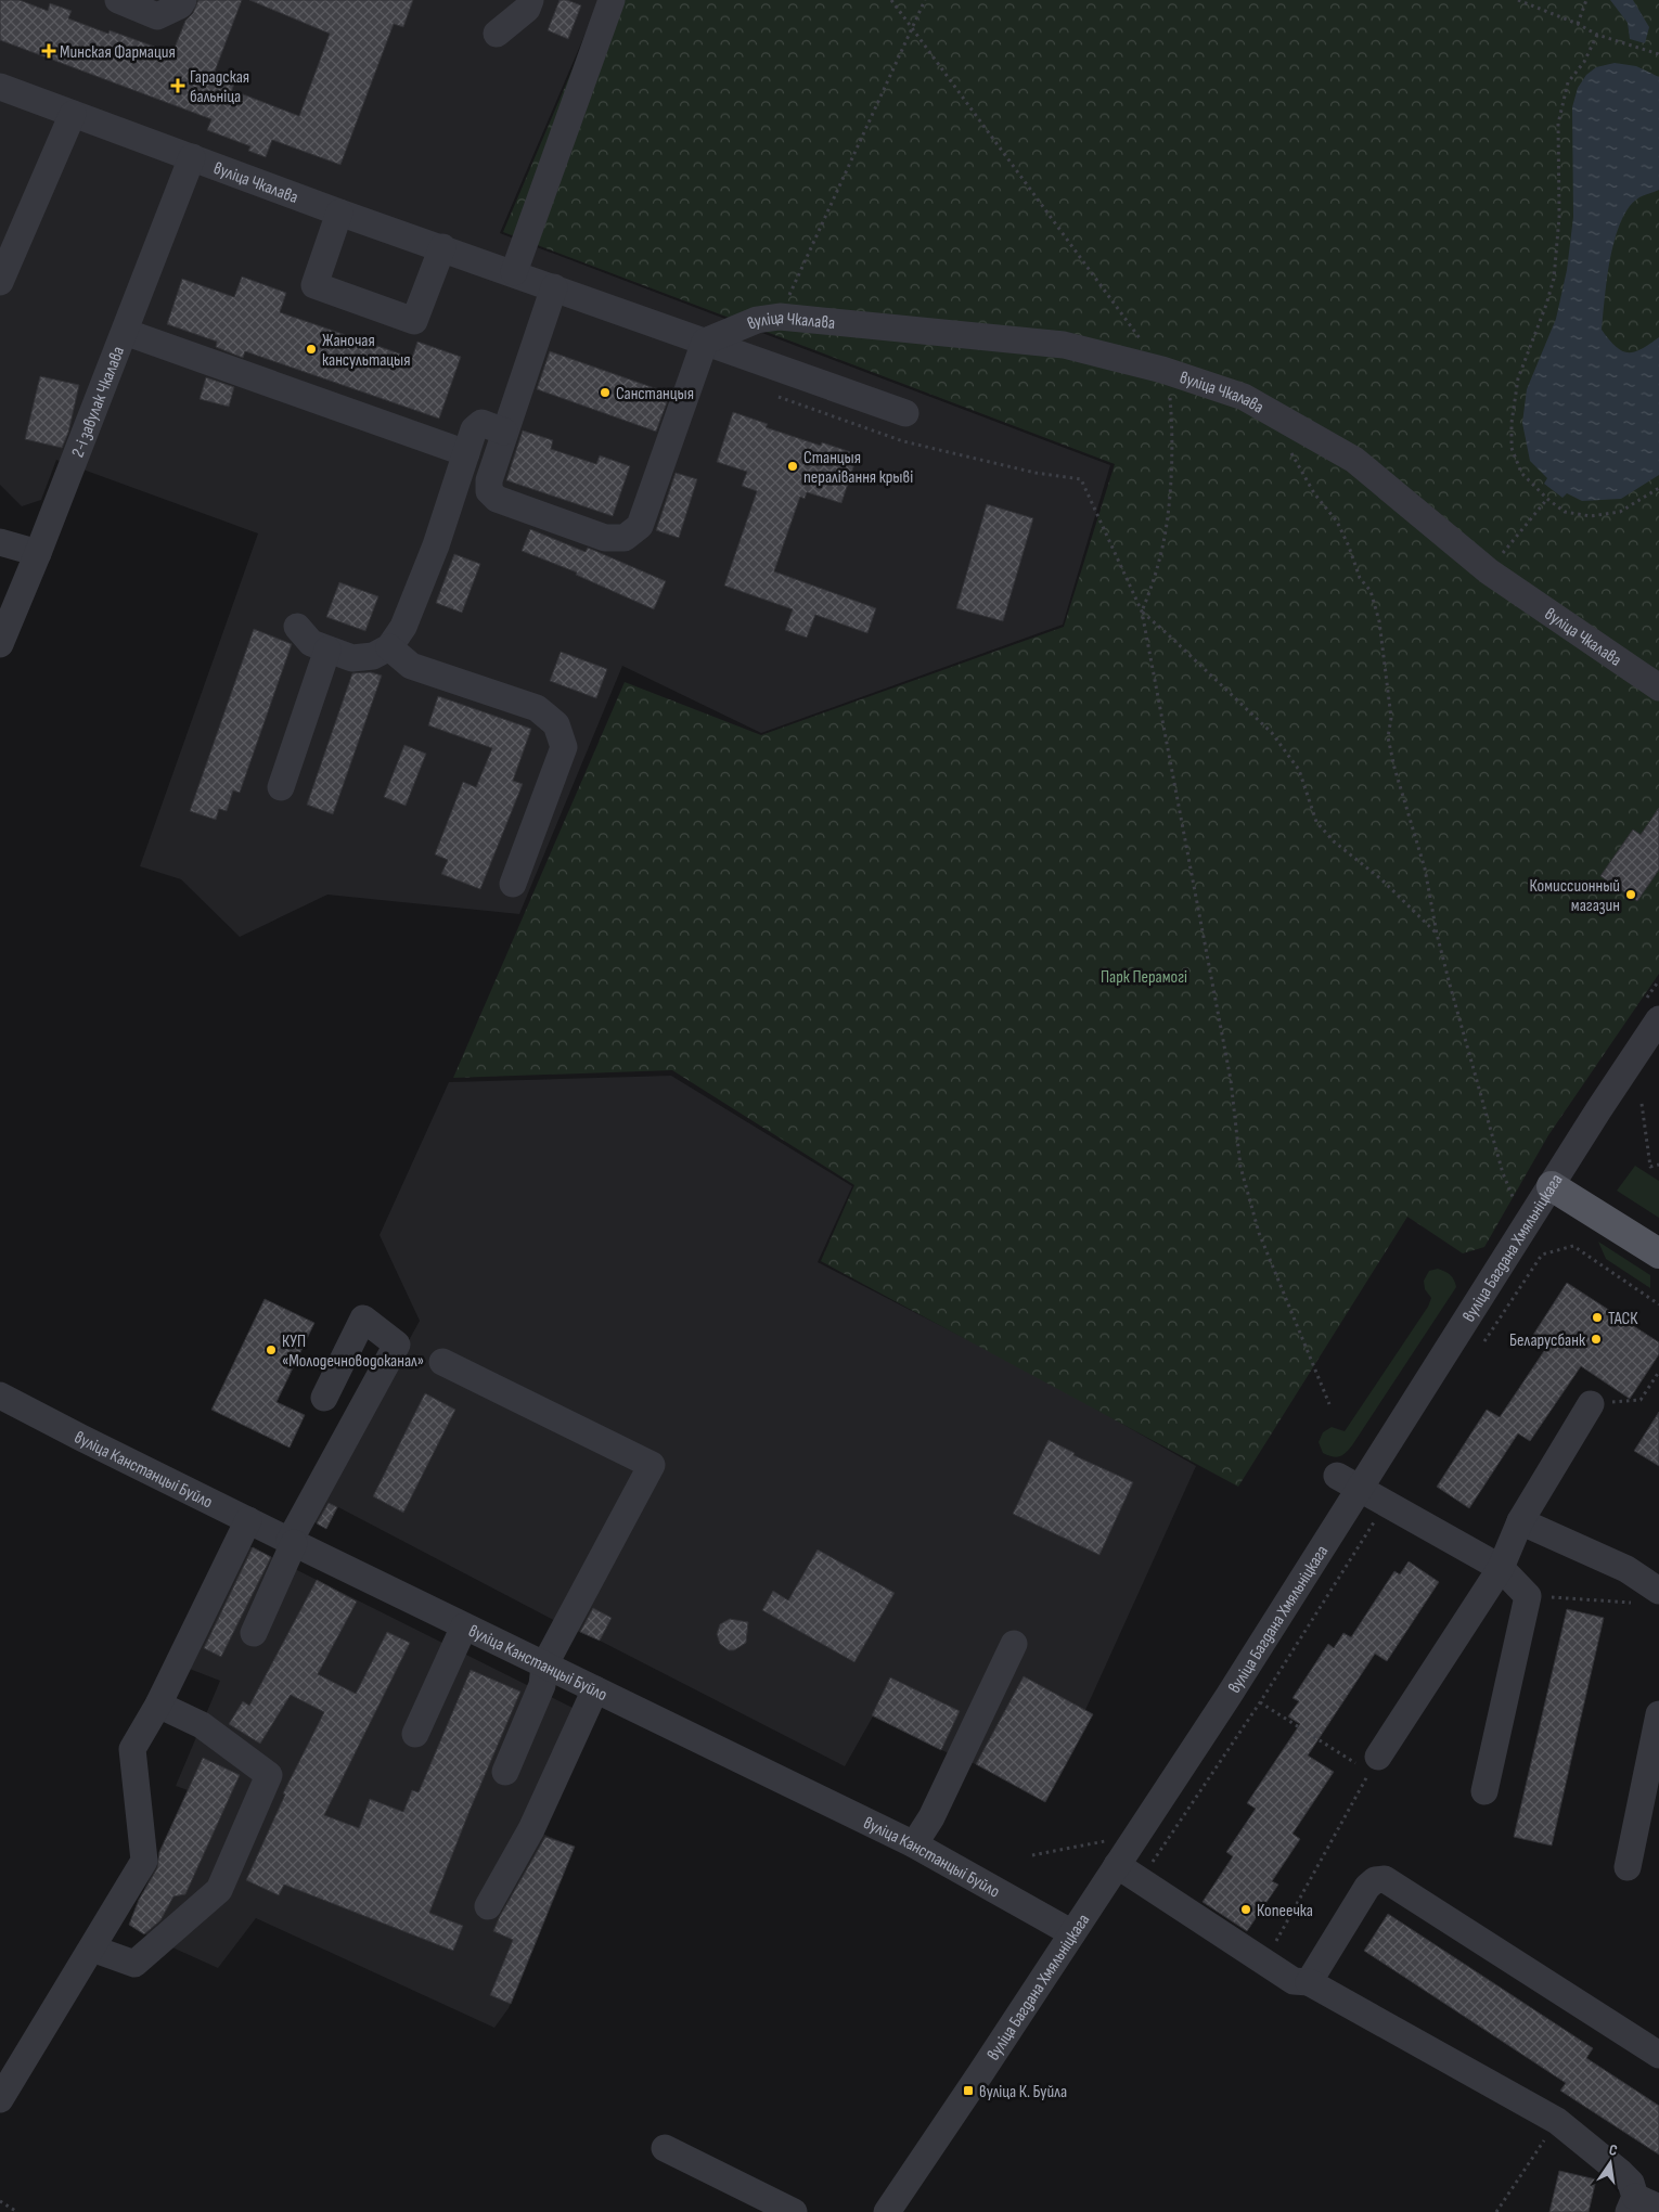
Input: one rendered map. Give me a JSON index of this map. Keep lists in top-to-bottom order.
{
  "streets": {
    "street": [
      "вуліца Чкалава",
      "2-і завулак Чкалава",
      "вуліца Багдана Хмяльніцкага",
      "вуліца Канстанцыі Буйло"
    ]
  },
  "crossings": [
    ["вуліца Чкалава", "2-і завулак Чкалава"],
    ["вуліца Багдана Хмяльніцкага", "вуліца Канстанцыі Буйло"]
  ],
  "parks": ["Парк Перамогі"],
  "places": {
    "health": ["Минская Фармация", "Гарадская бальніца"],
    "other": [
      "Жаночая кансультацыя",
      "Санстанцыя",
      "Станцыя пералівання крыві",
      "Комиссионный магазин",
      "ТАСК",
      "Беларусбанк",
      "КУП «Молодечноводоканал»",
      "Копеечка"
    ],
    "transit": ["вуліца К. Буйла"]
  },
  "north": "top"
}
